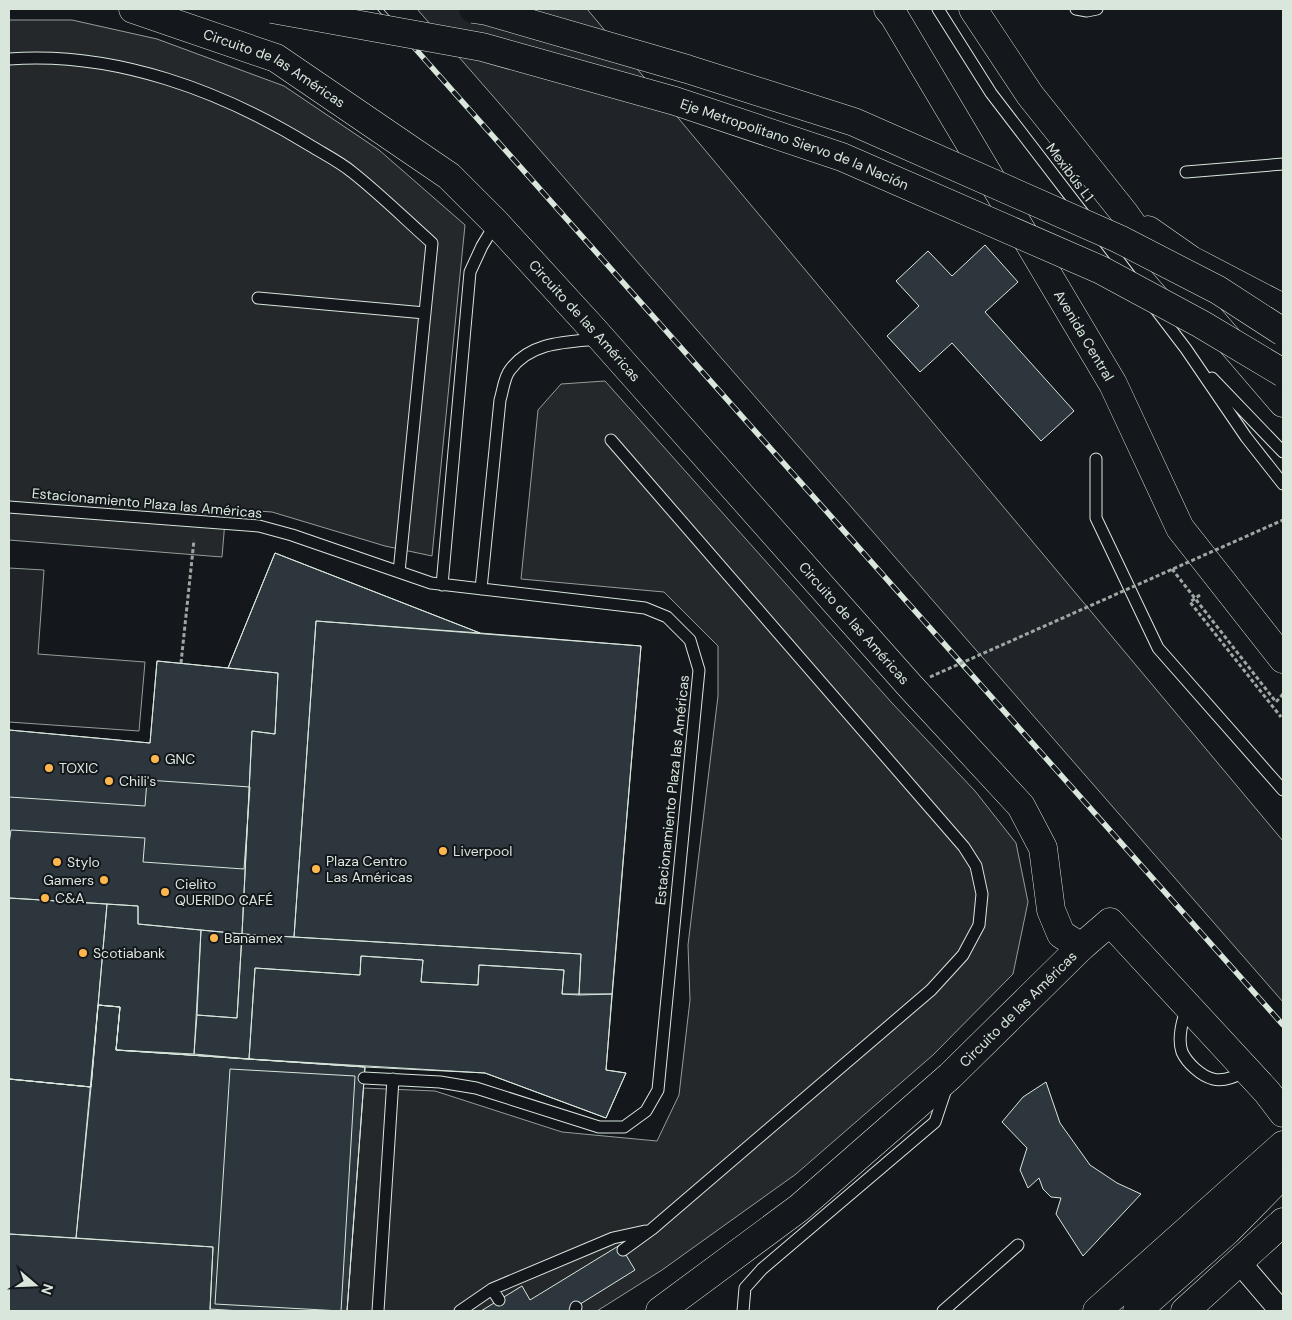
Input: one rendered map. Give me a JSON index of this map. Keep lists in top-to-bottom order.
{
  "streets": {
    "main road": ["Circuito de las Américas", "Eje Metropolitano Siervo de la Nación", "Avenida Central"],
    "lane": ["Mexibús L1", "Estacionamiento Plaza las Américas"]
  },
  "places": [
    "GNC",
    "TOXIC",
    "Chili's",
    "Liverpool",
    "Stylo",
    "Plaza Centro Las Américas",
    "Gamers",
    "Cielito QUERIDO CAFÉ",
    "C&A",
    "Banamex",
    "Scotiabank"
  ],
  "north": "right"
}
